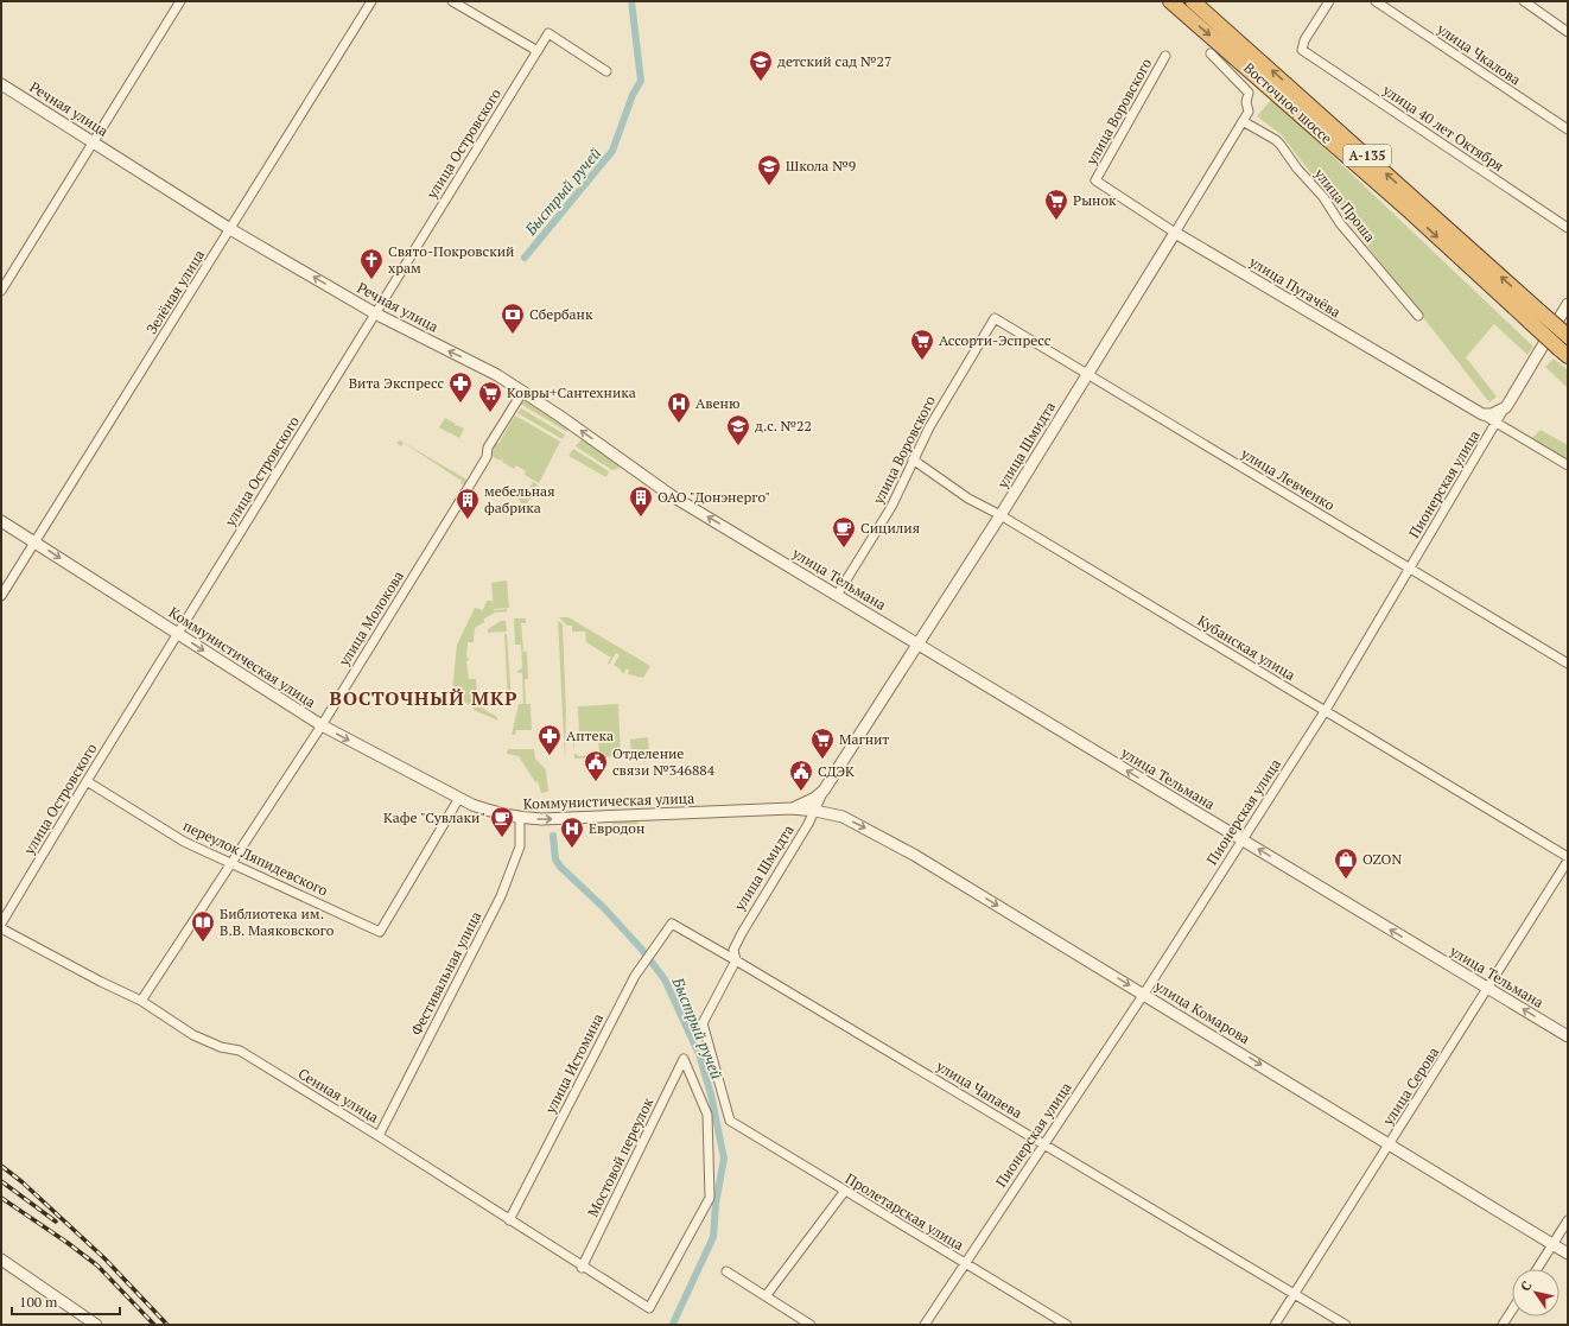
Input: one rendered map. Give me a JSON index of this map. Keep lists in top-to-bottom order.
{
  "streets": {
    "highway": ["Восточное шоссе", "А-135"],
    "street": [
      "улица Чкалова",
      "Речная улица",
      "улица Воровского",
      "улица 40 лет Октября",
      "улица Островского",
      "улица Проша",
      "улица Пугачёва",
      "Зелёная улица",
      "улица Шмидта",
      "улица Левченко",
      "Пионерская улица",
      "улица Тельмана",
      "улица Молокова",
      "Кубанская улица",
      "Коммунистическая улица",
      "переулок Ляпидевского",
      "Фестивальная улица",
      "улица Комарова",
      "улица Истомина",
      "улица Серова",
      "улица Чапаева",
      "Сенная улица",
      "Мостовой переулок",
      "Пролетарская улица"
    ]
  },
  "crossings": [
    ["Восточное шоссе", "А-135"],
    ["Речная улица", "улица Островского"],
    ["Речная улица", "Зелёная улица"],
    ["Речная улица", "улица Тельмана"],
    ["Речная улица", "улица Молокова"],
    ["улица Воровского", "улица Пугачёва"],
    ["улица Воровского", "улица Левченко"],
    ["улица Воровского", "улица Тельмана"],
    ["улица Воровского", "Кубанская улица"],
    ["улица Островского", "Коммунистическая улица"],
    ["улица Островского", "переулок Ляпидевского"],
    ["улица Проша", "улица Шмидта"],
    ["улица Пугачёва", "улица Шмидта"],
    ["улица Пугачёва", "Пионерская улица"],
    ["Зелёная улица", "Коммунистическая улица"],
    ["улица Шмидта", "улица Левченко"],
    ["улица Шмидта", "улица Тельмана"],
    ["улица Шмидта", "Кубанская улица"],
    ["улица Шмидта", "Коммунистическая улица"],
    ["улица Шмидта", "улица Комарова"],
    ["улица Шмидта", "улица Чапаева"],
    ["улица Шмидта", "Пролетарская улица"],
    ["улица Левченко", "Пионерская улица"],
    ["Пионерская улица", "улица Тельмана"],
    ["Пионерская улица", "Кубанская улица"],
    ["Пионерская улица", "улица Комарова"],
    ["Пионерская улица", "улица Чапаева"],
    ["Пионерская улица", "Пролетарская улица"],
    ["улица Тельмана", "улица Серова"],
    ["улица Молокова", "Коммунистическая улица"],
    ["улица Молокова", "переулок Ляпидевского"],
    ["улица Молокова", "Сенная улица"],
    ["Кубанская улица", "улица Серова"],
    ["Коммунистическая улица", "переулок Ляпидевского"],
    ["Коммунистическая улица", "Фестивальная улица"],
    ["Коммунистическая улица", "улица Комарова"],
    ["Фестивальная улица", "Сенная улица"],
    ["улица Комарова", "улица Серова"],
    ["улица Истомина", "улица Чапаева"],
    ["улица Истомина", "Сенная улица"],
    ["улица Серова", "улица Чапаева"],
    ["Сенная улица", "Мостовой переулок"]
  ],
  "one_way": [
    "Речная улица",
    "улица Тельмана",
    "Коммунистическая улица",
    "улица Комарова"
  ],
  "districts": ["ВОСТОЧНЫЙ МКР"],
  "water": ["Быстрый ручей"],
  "places": {
    "school or university": ["детский сад №27", "Школа №9", "д.с. №22"],
    "supermarket": [
      "Рынок",
      "Ассорти-Эспресс",
      "Ковры+Сантехника",
      "Магнит"
    ],
    "church": ["Свято-Покровский храм"],
    "bank": ["Сбербанк"],
    "pharmacy": ["Вита Экспресс", "Аптека"],
    "hospital": ["Авеню", "Евродон"],
    "building": ["ОАО \"Донэнерго\"", "мебельная фабрика"],
    "cafe": ["Сицилия", "Кафе \"Сувлаки\""],
    "public building": ["Отделение связи №346884", "СДЭК"],
    "shop": ["OZON"],
    "library": ["Библиотека им. В.В. Маяковского"]
  },
  "scale_bar": "100 m",
  "north": "top left"
}
